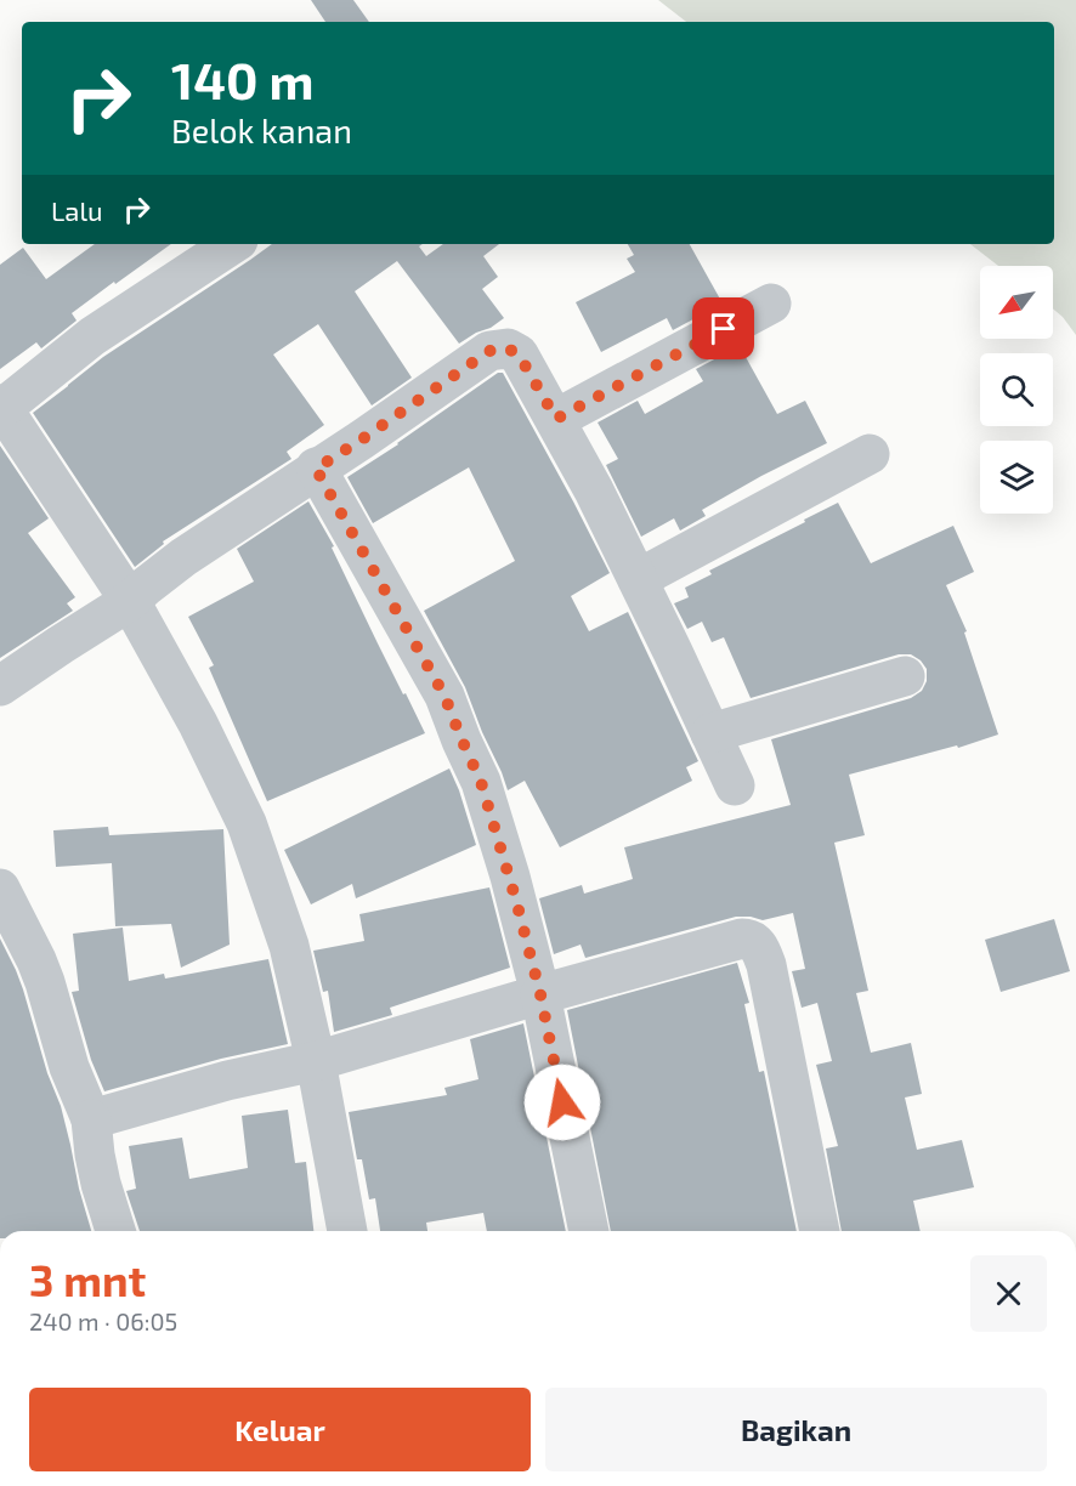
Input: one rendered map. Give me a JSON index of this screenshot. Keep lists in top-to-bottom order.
{
  "north": "bottom left",
  "page": {
    "turn": ["140 m", "Belok kanan"],
    "then": "Lalu",
    "heading": ["3 mnt", "240 m · 06:05"],
    "buttons": ["Keluar", "Bagikan"]
  }
}
